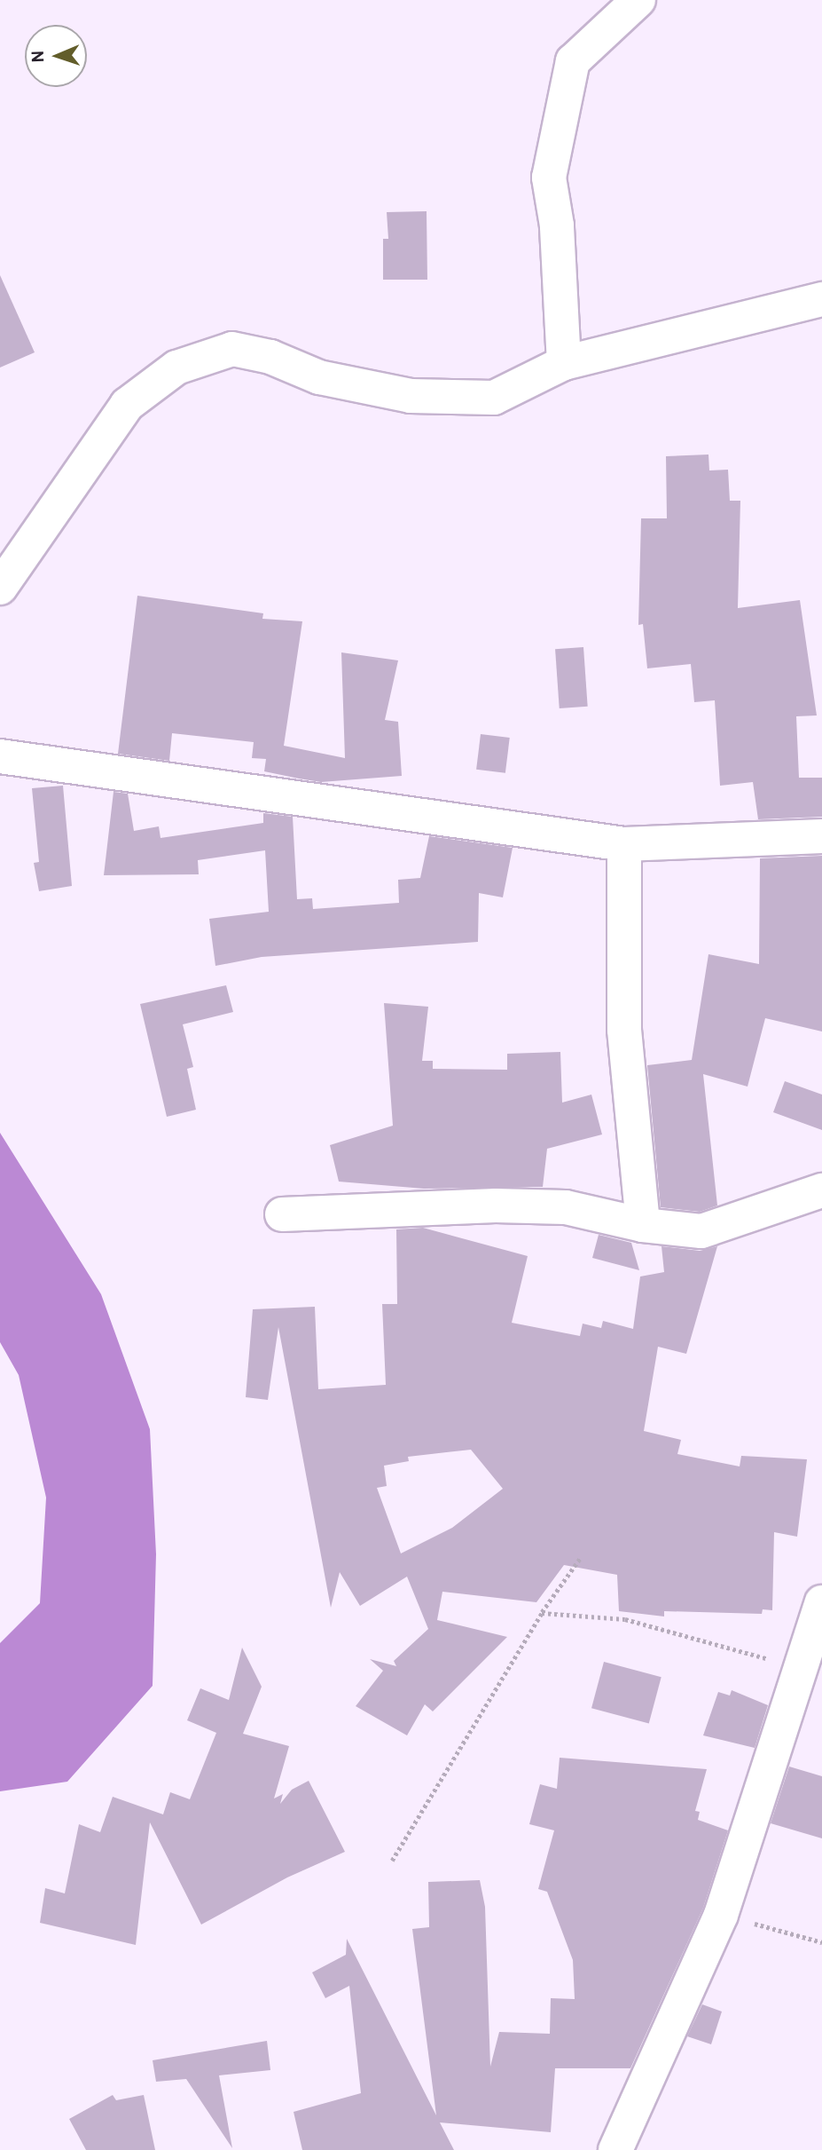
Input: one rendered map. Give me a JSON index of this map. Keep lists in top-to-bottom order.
{
  "north": "left"
}
